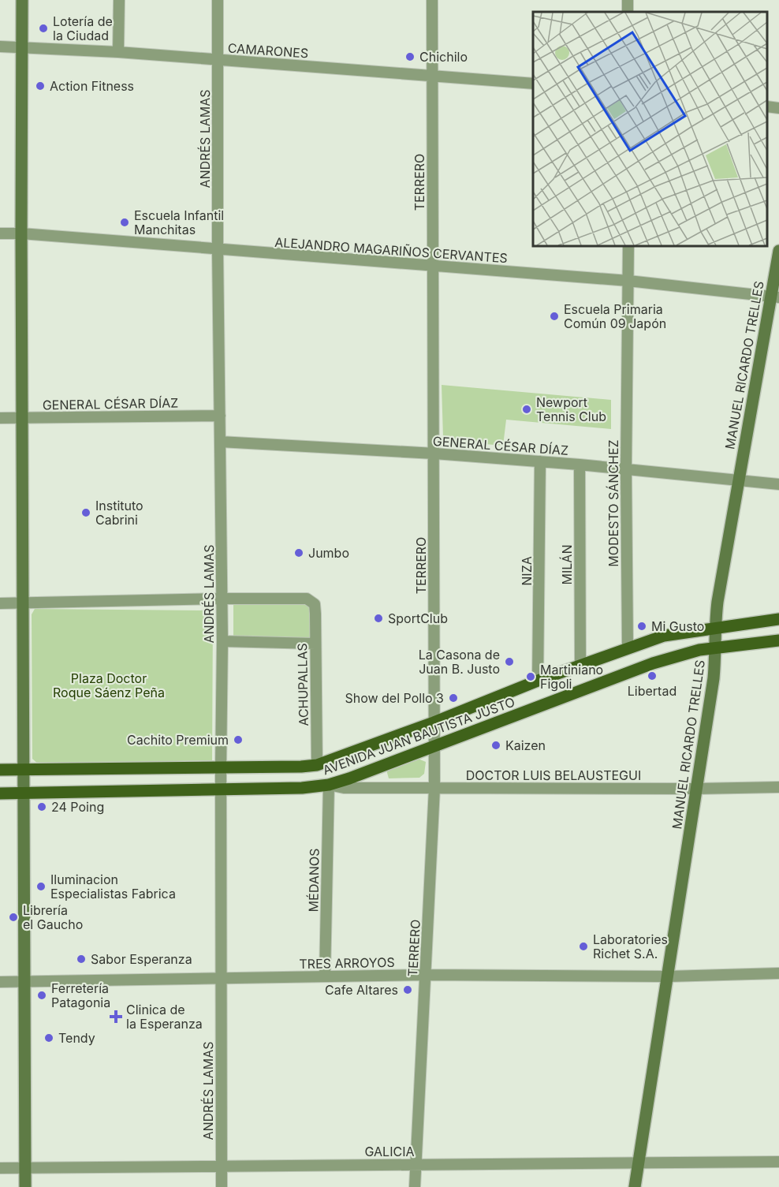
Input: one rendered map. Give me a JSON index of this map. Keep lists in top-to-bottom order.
{
  "streets": {
    "main road": ["AVENIDA JUAN BAUTISTA JUSTO"],
    "street": [
      "CAMARONES",
      "ANDRÉS LAMAS",
      "TERRERO",
      "ALEJANDRO MAGARIÑOS CERVANTES",
      "MANUEL RICARDO TRELLES",
      "GENERAL CÉSAR DÍAZ",
      "MODESTO SÁNCHEZ",
      "MILÁN",
      "NIZA",
      "ACHUPALLAS",
      "DOCTOR LUIS BELAUSTEGUI",
      "MÉDANOS",
      "TRES ARROYOS",
      "GALICIA"
    ]
  },
  "crossings": [
    ["CAMARONES", "ANDRÉS LAMAS"],
    ["CAMARONES", "TERRERO"],
    ["ANDRÉS LAMAS", "ALEJANDRO MAGARIÑOS CERVANTES"],
    ["ANDRÉS LAMAS", "GENERAL CÉSAR DÍAZ"],
    ["ANDRÉS LAMAS", "ACHUPALLAS"],
    ["ANDRÉS LAMAS", "AVENIDA JUAN BAUTISTA JUSTO"],
    ["ANDRÉS LAMAS", "TRES ARROYOS"],
    ["ANDRÉS LAMAS", "GALICIA"],
    ["TERRERO", "ALEJANDRO MAGARIÑOS CERVANTES"],
    ["TERRERO", "GENERAL CÉSAR DÍAZ"],
    ["TERRERO", "AVENIDA JUAN BAUTISTA JUSTO"],
    ["TERRERO", "DOCTOR LUIS BELAUSTEGUI"],
    ["TERRERO", "TRES ARROYOS"],
    ["TERRERO", "GALICIA"],
    ["ALEJANDRO MAGARIÑOS CERVANTES", "MANUEL RICARDO TRELLES"],
    ["ALEJANDRO MAGARIÑOS CERVANTES", "MODESTO SÁNCHEZ"],
    ["MANUEL RICARDO TRELLES", "GENERAL CÉSAR DÍAZ"],
    ["MANUEL RICARDO TRELLES", "AVENIDA JUAN BAUTISTA JUSTO"],
    ["MANUEL RICARDO TRELLES", "DOCTOR LUIS BELAUSTEGUI"],
    ["MANUEL RICARDO TRELLES", "TRES ARROYOS"],
    ["MANUEL RICARDO TRELLES", "GALICIA"],
    ["GENERAL CÉSAR DÍAZ", "MODESTO SÁNCHEZ"],
    ["GENERAL CÉSAR DÍAZ", "MILÁN"],
    ["GENERAL CÉSAR DÍAZ", "NIZA"],
    ["MODESTO SÁNCHEZ", "AVENIDA JUAN BAUTISTA JUSTO"],
    ["MILÁN", "AVENIDA JUAN BAUTISTA JUSTO"],
    ["NIZA", "AVENIDA JUAN BAUTISTA JUSTO"],
    ["ACHUPALLAS", "AVENIDA JUAN BAUTISTA JUSTO"],
    ["AVENIDA JUAN BAUTISTA JUSTO", "DOCTOR LUIS BELAUSTEGUI"],
    ["AVENIDA JUAN BAUTISTA JUSTO", "MÉDANOS"],
    ["DOCTOR LUIS BELAUSTEGUI", "MÉDANOS"],
    ["MÉDANOS", "TRES ARROYOS"]
  ],
  "parks": ["Plaza Doctor Roque Sáenz Peña"],
  "places": {
    "other": [
      "Lotería de la Ciudad",
      "Chichilo",
      "Action Fitness",
      "Escuela Infantil Manchitas",
      "Escuela Primaria Común 09 Japón",
      "Newport Tennis Club",
      "Instituto Cabrini",
      "Jumbo",
      "SportClub",
      "Mi Gusto",
      "La Casona de Juan B. Justo",
      "Libertad",
      "Martiniano Figoli",
      "Show del Pollo 3",
      "Cachito Premium",
      "Kaizen",
      "24 Poing",
      "Iluminacion Especialistas Fabrica",
      "Librería el Gaucho",
      "Laboratories Richet S.A.",
      "Sabor Esperanza",
      "Cafe Altares",
      "Ferretería Patagonia",
      "Tendy"
    ],
    "health": ["Clinica de la Esperanza"]
  }
}
